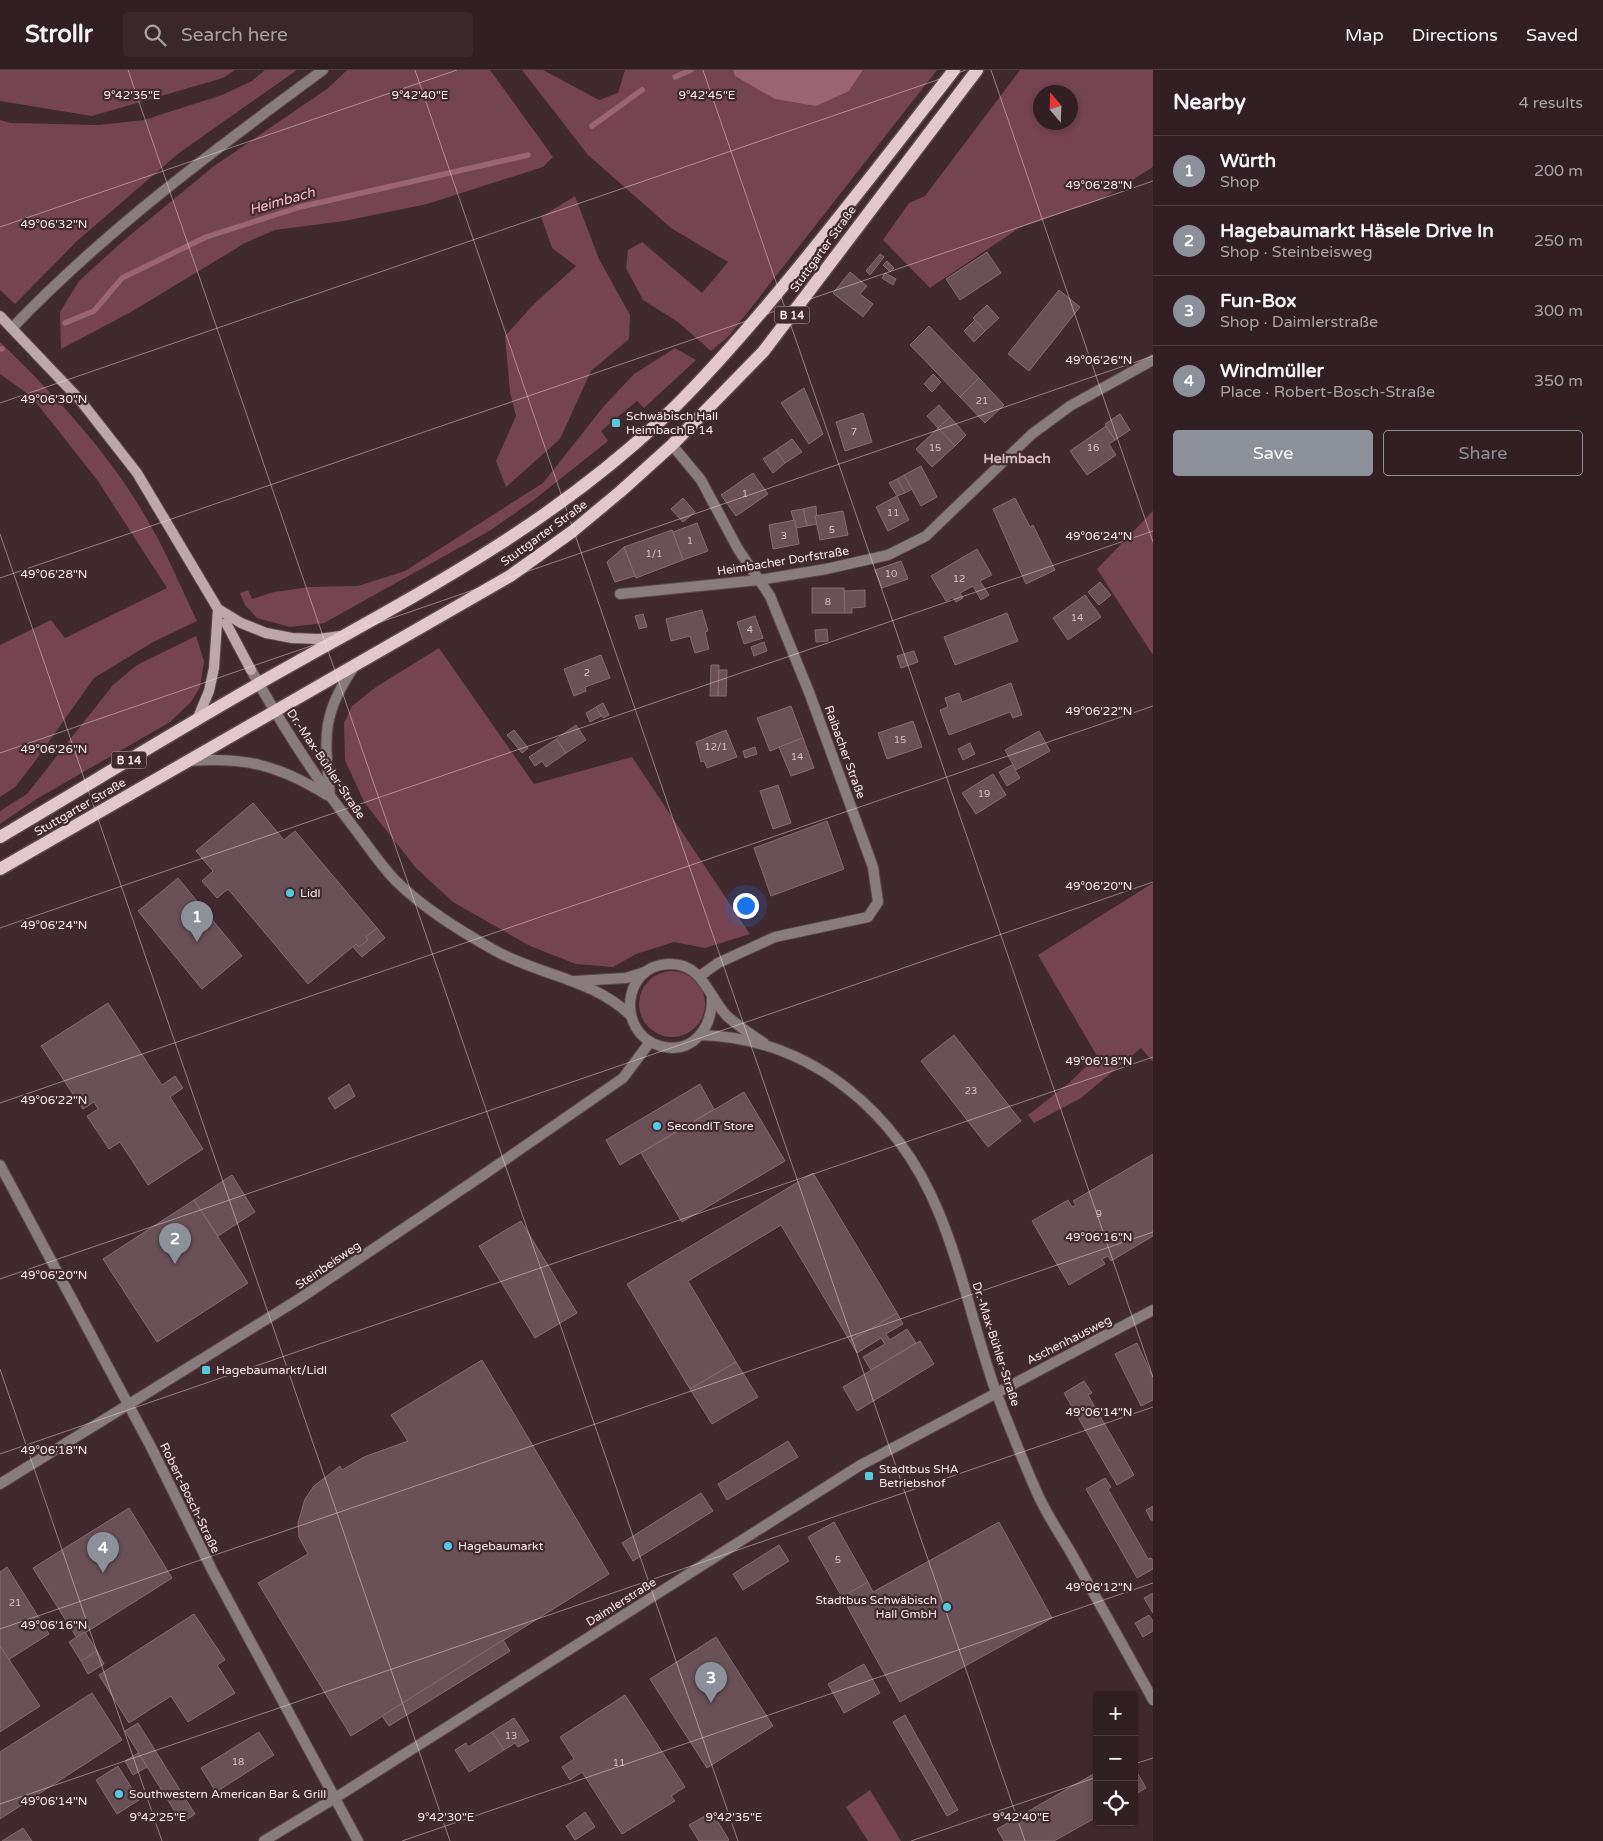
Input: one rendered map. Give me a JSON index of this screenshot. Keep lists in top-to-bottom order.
{
  "streets": {
    "main road": ["Stuttgarter Straße", "B 14"],
    "street": [
      "Heimbacher Dorfstraße",
      "Raibacher Straße",
      "Dr.-Max-Bühler-Straße",
      "Steinbeisweg",
      "Aschenhausweg",
      "Robert-Bosch-Straße",
      "Daimlerstraße"
    ]
  },
  "crossings": [
    ["Stuttgarter Straße", "Raibacher Straße"],
    ["Stuttgarter Straße", "Dr.-Max-Bühler-Straße"],
    ["Heimbacher Dorfstraße", "Raibacher Straße"],
    ["Raibacher Straße", "Dr.-Max-Bühler-Straße"],
    ["Raibacher Straße", "Steinbeisweg"],
    ["Dr.-Max-Bühler-Straße", "Steinbeisweg"],
    ["Dr.-Max-Bühler-Straße", "Aschenhausweg"],
    ["Dr.-Max-Bühler-Straße", "Daimlerstraße"],
    ["Steinbeisweg", "Robert-Bosch-Straße"],
    ["Aschenhausweg", "Daimlerstraße"],
    ["Robert-Bosch-Straße", "Daimlerstraße"]
  ],
  "districts": ["Heimbach"],
  "water": ["Heimbach"],
  "places": {
    "transit": ["Schwäbisch Hall Heimbach B 14", "Hagebaumarkt/Lidl", "Stadtbus SHA Betriebshof"],
    "other": [
      "Lidl",
      "SecondIT Store",
      "Hagebaumarkt",
      "Stadtbus Schwäbisch Hall GmbH",
      "Southwestern American Bar & Grill"
    ]
  },
  "house_numbers": [
    "21",
    "7",
    "15",
    "16",
    "1",
    "11",
    "5",
    "3",
    "1",
    "1/1",
    "10",
    "12",
    "8",
    "14",
    "4",
    "2",
    "15",
    "12/1",
    "14",
    "19",
    "23",
    "9",
    "5",
    "21",
    "13",
    "18",
    "11"
  ],
  "north": "top",
  "page": {
    "header": "Strollr",
    "search": "Search here",
    "nav": ["Map", "Directions", "Saved"],
    "heading": ["Nearby", "4 results"],
    "list": [
      {
        "mark": "1",
        "name": "Würth",
        "note": "Shop",
        "value": "200 m"
      },
      {
        "mark": "2",
        "name": "Hagebaumarkt Häsele Drive In",
        "note": "Shop · Steinbeisweg",
        "value": "250 m"
      },
      {
        "mark": "3",
        "name": "Fun-Box",
        "note": "Shop · Daimlerstraße",
        "value": "300 m"
      },
      {
        "mark": "4",
        "name": "Windmüller",
        "note": "Place · Robert-Bosch-Straße",
        "value": "350 m"
      }
    ],
    "buttons": ["Save", "Share"],
    "pins": [
      "1",
      "2",
      "4",
      "3"
    ],
    "map_buttons": ["+", "−"]
  },
  "coordinates": [
    "9°42'35\"E",
    "9°42'40\"E",
    "9°42'45\"E",
    "49°06'28\"N",
    "49°06'32\"N",
    "49°06'26\"N",
    "49°06'30\"N",
    "49°06'24\"N",
    "49°06'22\"N",
    "49°06'20\"N",
    "49°06'18\"N",
    "49°06'16\"N",
    "49°06'14\"N",
    "49°06'12\"N",
    "9°42'25\"E",
    "9°42'30\"E"
  ]
}
